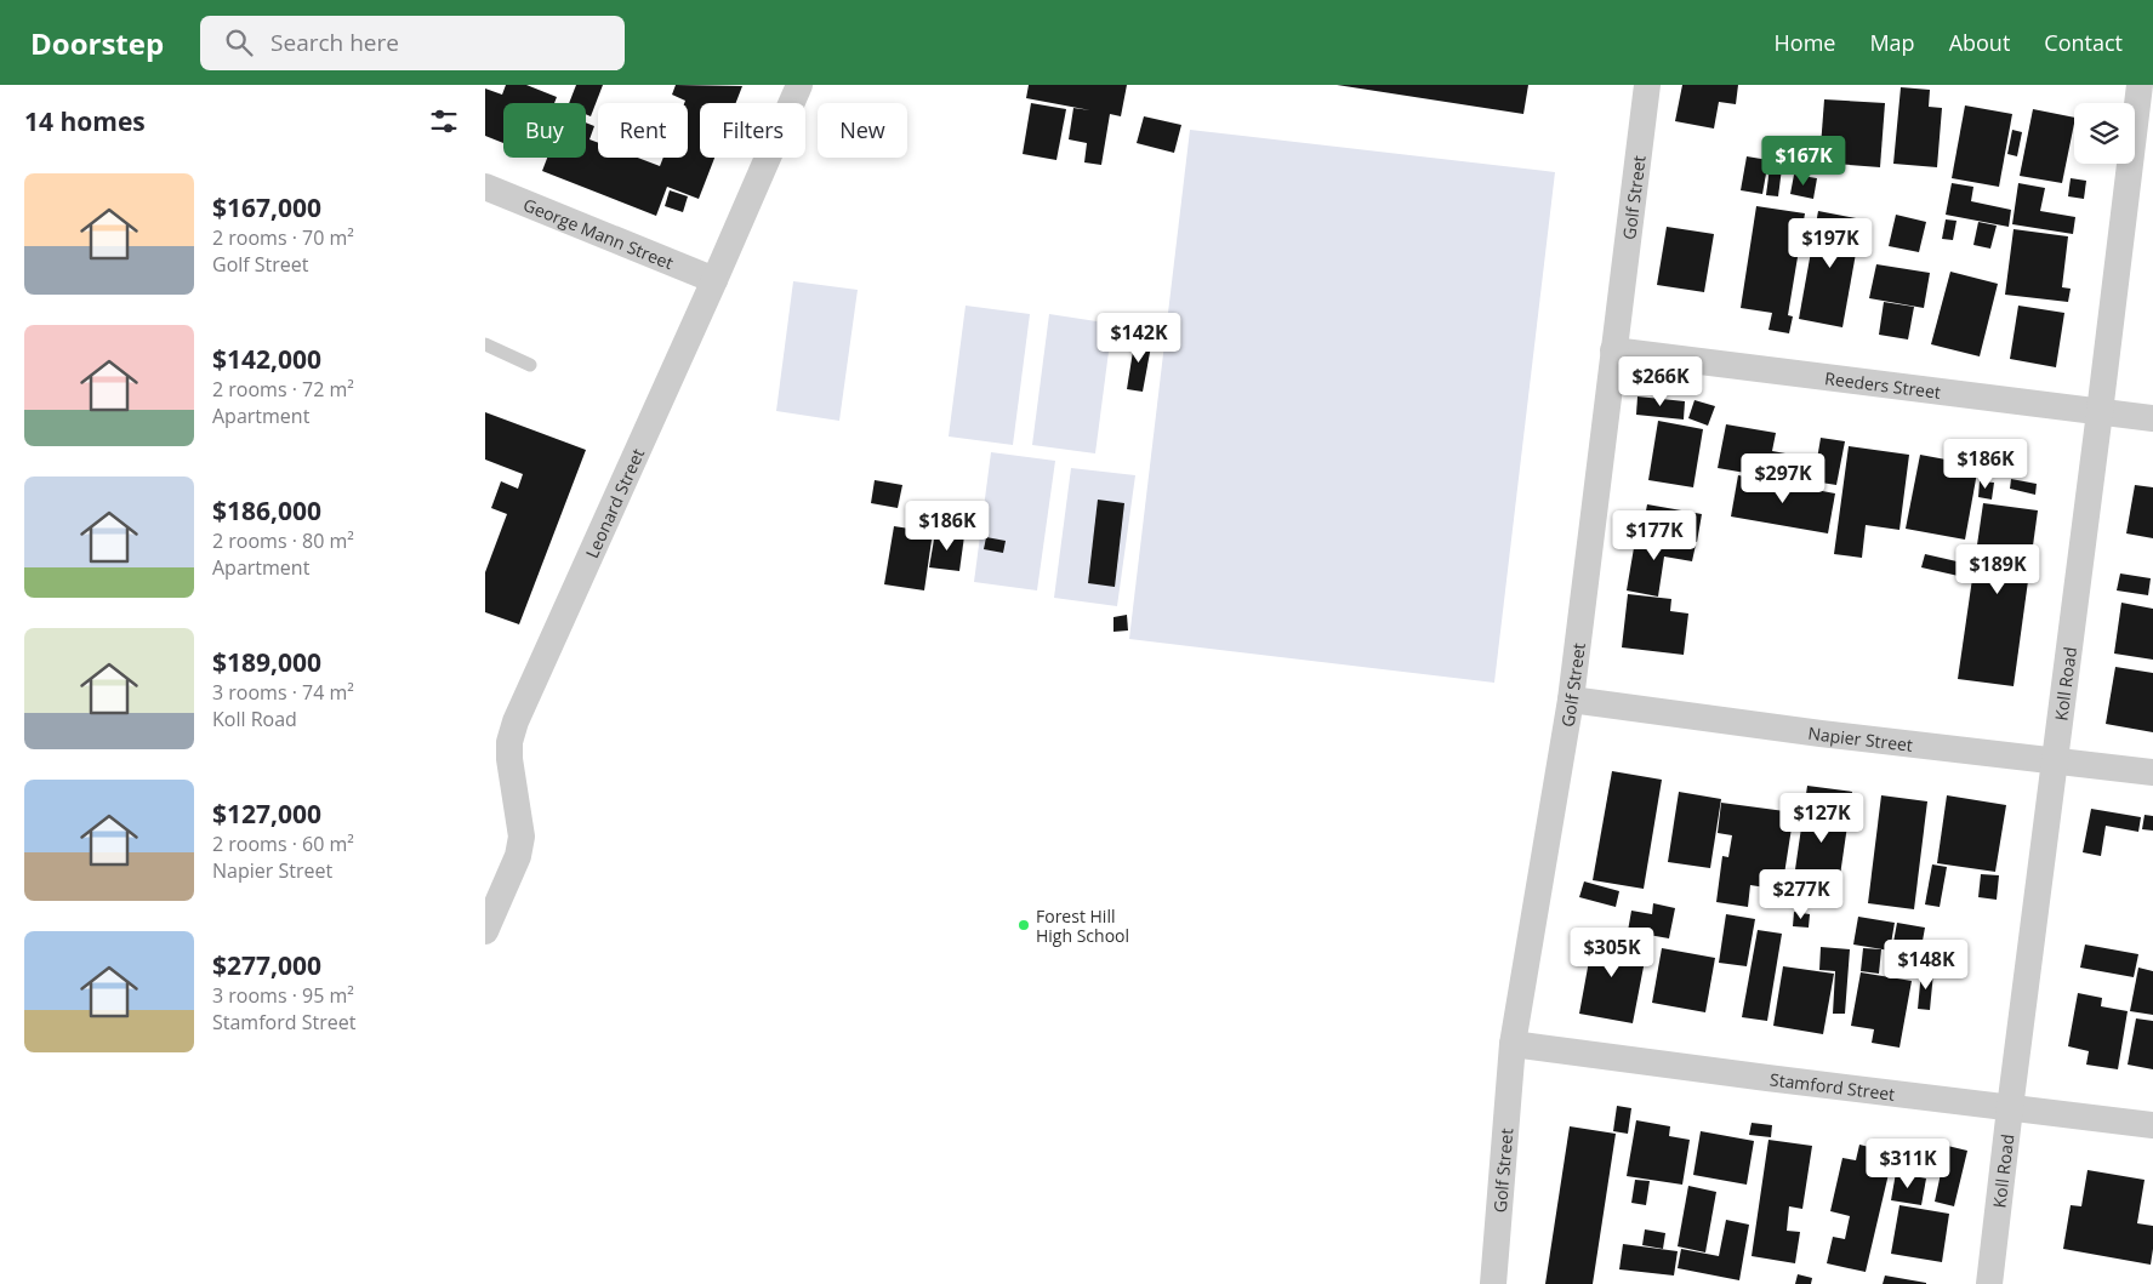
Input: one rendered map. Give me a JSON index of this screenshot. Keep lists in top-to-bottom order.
{
  "streets": {
    "street": [
      "Golf Street",
      "George Mann Street",
      "Reeders Street",
      "Leonard Street",
      "Koll Road",
      "Napier Street",
      "Stamford Street"
    ]
  },
  "crossings": [
    ["Golf Street", "Reeders Street"],
    ["Golf Street", "Napier Street"],
    ["Golf Street", "Stamford Street"],
    ["George Mann Street", "Leonard Street"],
    ["Reeders Street", "Koll Road"],
    ["Koll Road", "Napier Street"],
    ["Koll Road", "Stamford Street"]
  ],
  "places": ["Forest Hill High School"],
  "page": {
    "header": "Doorstep",
    "search": "Search here",
    "nav": [
      "Home",
      "Map",
      "About",
      "Contact"
    ],
    "heading": "14 homes",
    "chip": [
      "Buy",
      "Rent",
      "Filters",
      "New"
    ],
    "price": [
      "$167K",
      "$197K",
      "$142K",
      "$266K",
      "$186K",
      "$297K",
      "$186K",
      "$177K",
      "$189K",
      "$127K",
      "$277K",
      "$305K",
      "$148K",
      "$311K"
    ],
    "list": [
      {
        "name": "$167,000",
        "note": "2 rooms · 70 m² · Golf Street"
      },
      {
        "name": "$142,000",
        "note": "2 rooms · 72 m² · Apartment"
      },
      {
        "name": "$186,000",
        "note": "2 rooms · 80 m² · Apartment"
      },
      {
        "name": "$189,000",
        "note": "3 rooms · 74 m² · Koll Road"
      },
      {
        "name": "$127,000",
        "note": "2 rooms · 60 m² · Napier Street"
      },
      {
        "name": "$277,000",
        "note": "3 rooms · 95 m² · Stamford Street"
      }
    ]
  }
}
